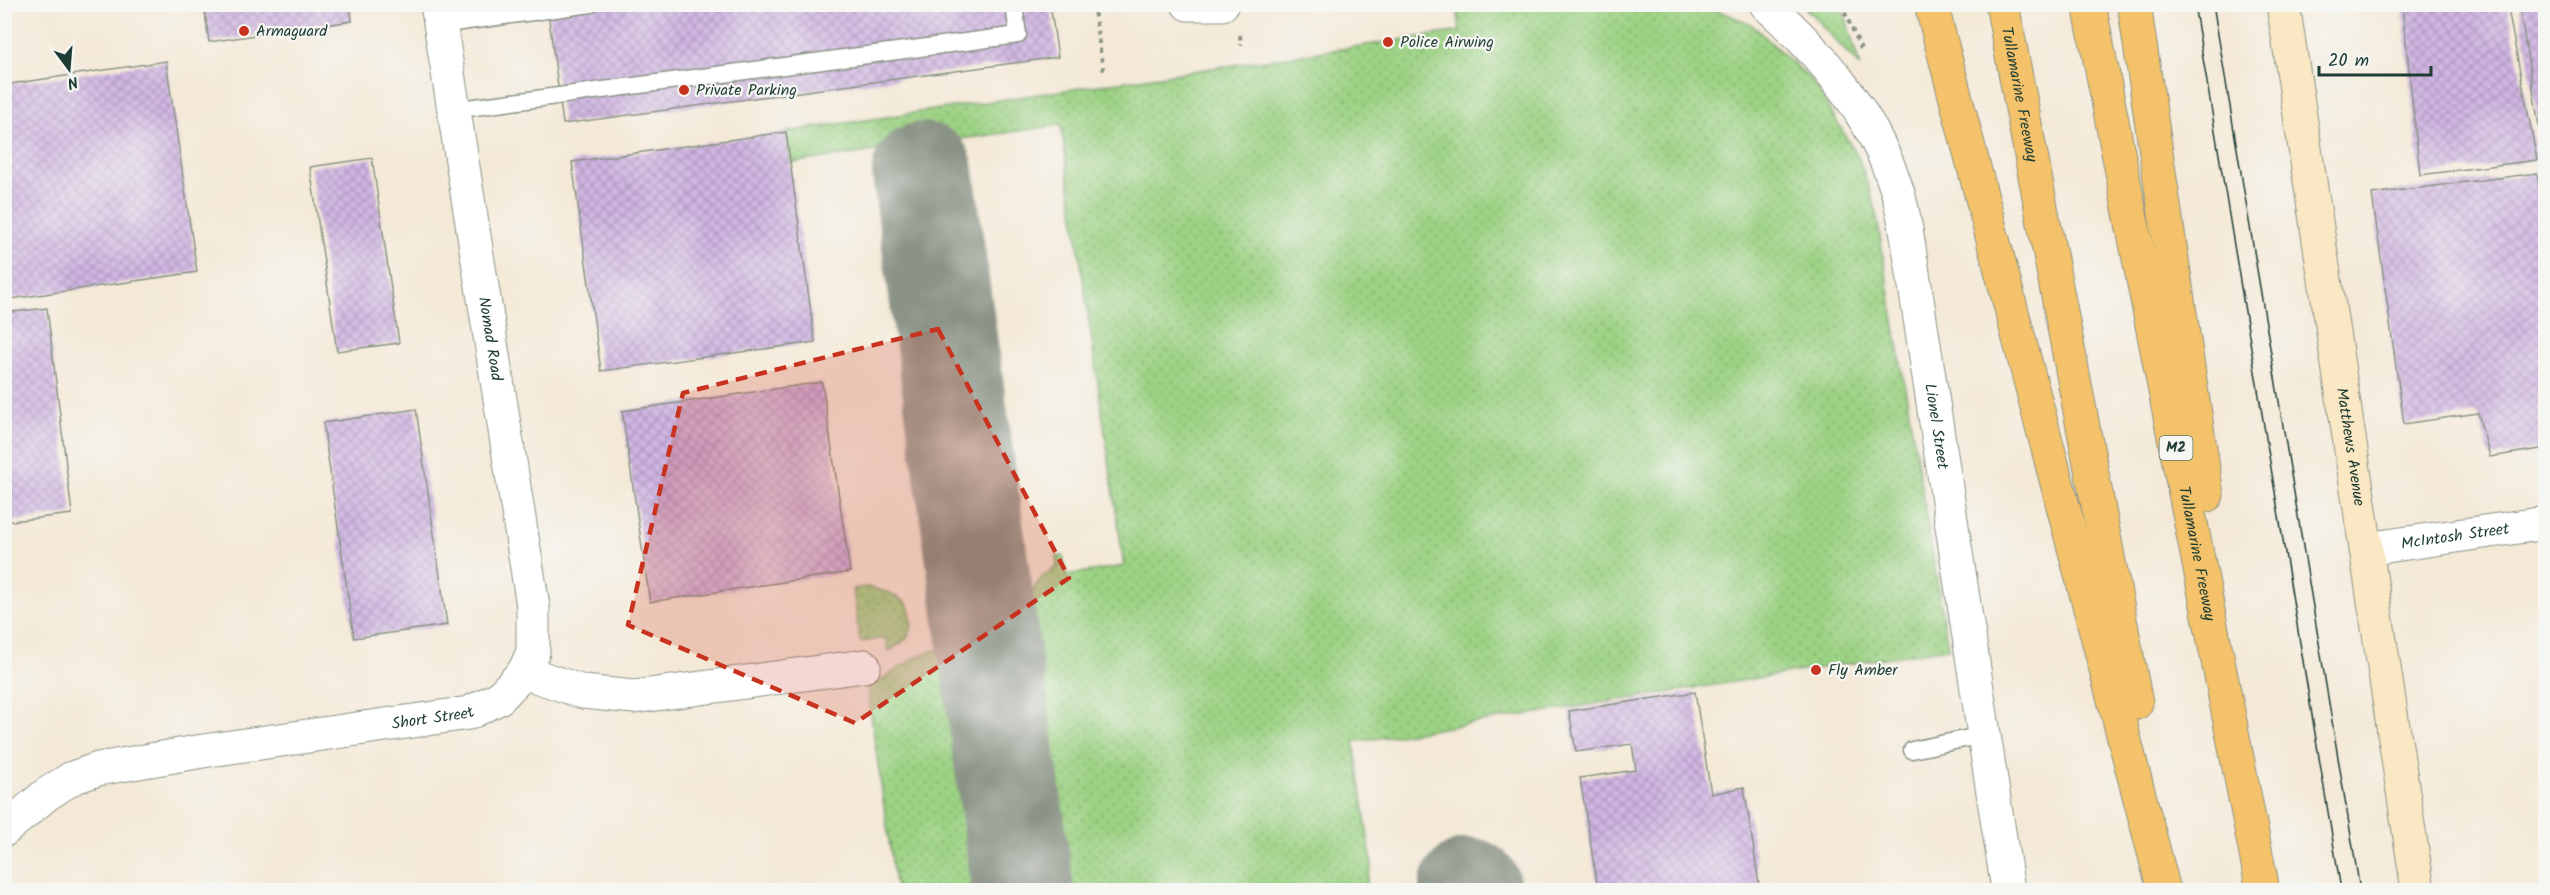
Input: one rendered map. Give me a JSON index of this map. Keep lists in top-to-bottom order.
{
  "streets": {
    "highway": ["Tullamarine Freeway", "M2"],
    "main road": ["Matthews Avenue"],
    "street": [
      "Nomad Road",
      "Lionel Street",
      "McIntosh Street",
      "Short Street"
    ]
  },
  "crossings": [
    ["Nomad Road", "Short Street"],
    ["Matthews Avenue", "McIntosh Street"]
  ],
  "places": [
    "Armaguard",
    "Police Airwing",
    "Private Parking",
    "Fly Amber"
  ],
  "scale_bar": "20 m",
  "north": "bottom"
}
